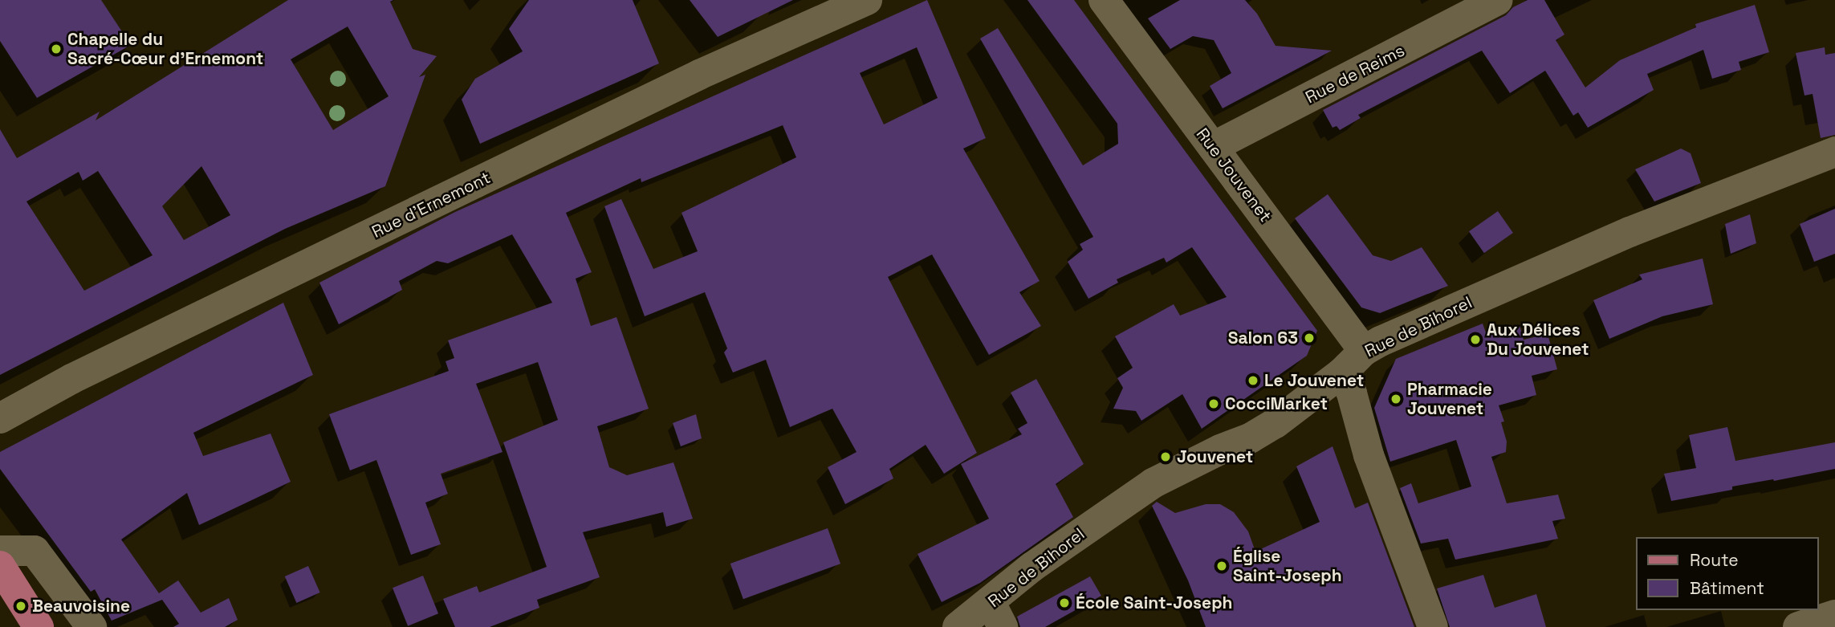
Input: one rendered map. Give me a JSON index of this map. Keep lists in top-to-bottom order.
{
  "streets": {
    "street": [
      "Rue de Reims",
      "Rue Jouvenet",
      "Rue d'Ernemont",
      "Rue de Bihorel"
    ]
  },
  "crossings": [
    ["Rue de Reims", "Rue Jouvenet"],
    ["Rue Jouvenet", "Rue de Bihorel"]
  ],
  "places": [
    "Chapelle du Sacré-Cœur d'Ernemont",
    "Salon 63",
    "Aux Délices Du Jouvenet",
    "Le Jouvenet",
    "Pharmacie Jouvenet",
    "CocciMarket",
    "Jouvenet",
    "Église Saint-Joseph",
    "École Saint-Joseph",
    "Beauvoisine"
  ],
  "legend": ["Route", "Bâtiment"]
}
